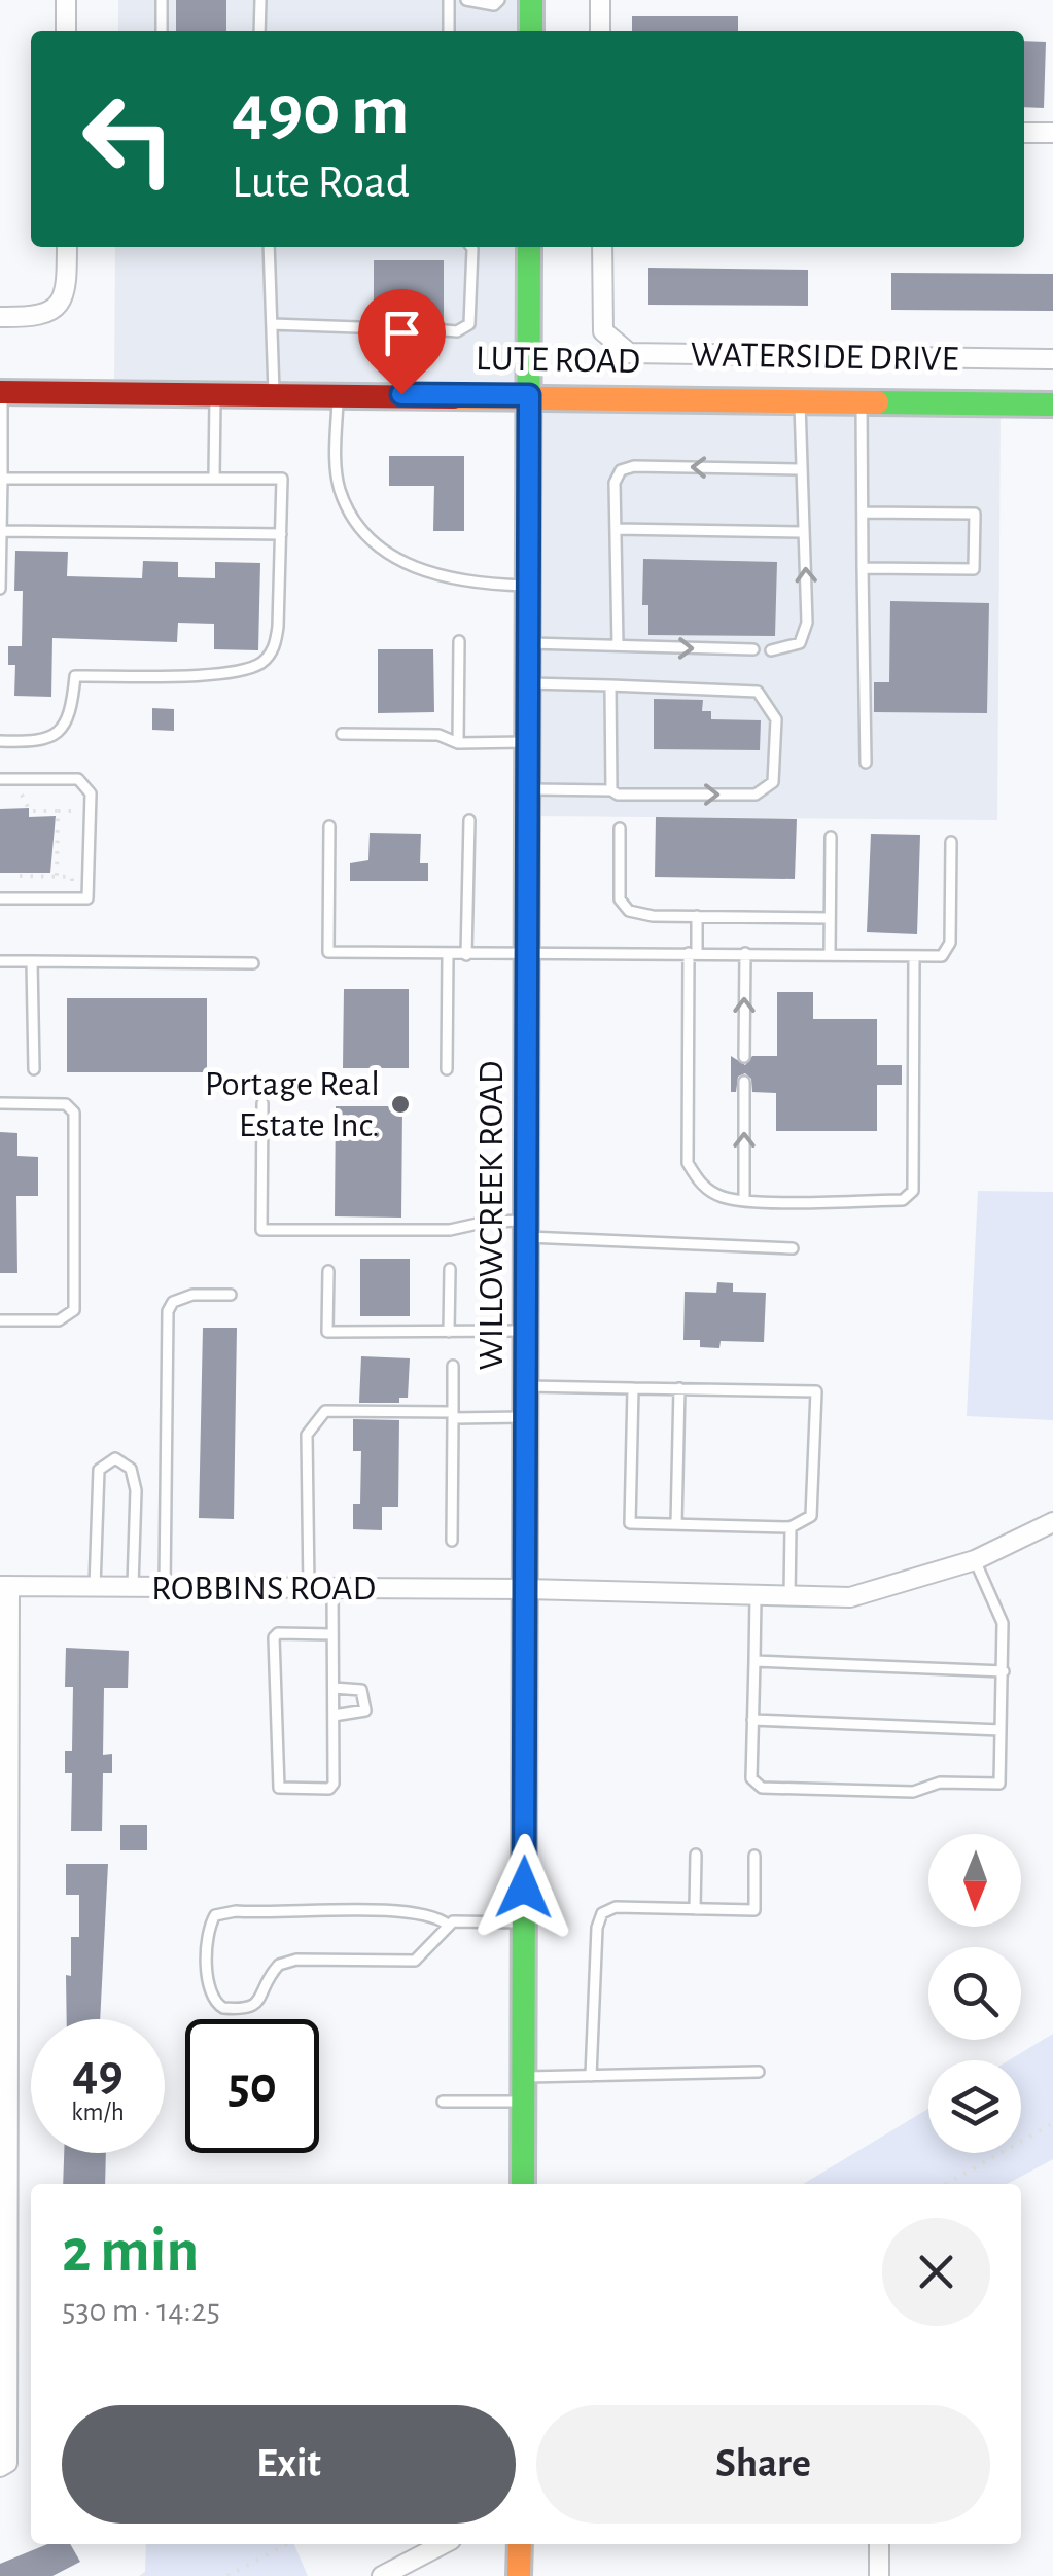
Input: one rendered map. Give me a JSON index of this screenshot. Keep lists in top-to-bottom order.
{
  "streets": {
    "main road": ["LUTE ROAD", "WILLOWCREEK ROAD"],
    "street": ["WATERSIDE DRIVE", "ROBBINS ROAD"]
  },
  "crossings": [
    ["LUTE ROAD", "WILLOWCREEK ROAD"],
    ["WILLOWCREEK ROAD", "ROBBINS ROAD"]
  ],
  "places": ["Portage Real Estate Inc."],
  "north": "bottom",
  "page": {
    "turn": ["490 m", "Lute Road"],
    "speed": "49 km/h",
    "limit": "50",
    "heading": ["2 min", "530 m · 14:25"],
    "buttons": ["Exit", "Share"]
  }
}
